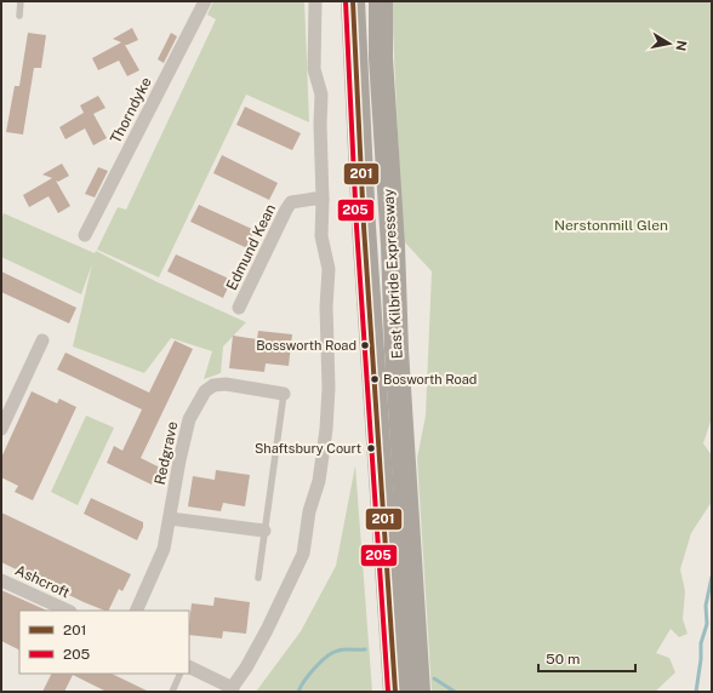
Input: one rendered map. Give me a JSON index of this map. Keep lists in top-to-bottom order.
{
  "streets": {
    "highway": ["East Kilbride Expressway"],
    "street": [
      "Thorndyke",
      "Edmund Kean",
      "Redgrave",
      "Ashcroft"
    ]
  },
  "parks": ["Nerstonmill Glen"],
  "places": ["Bossworth Road", "Bosworth Road", "Shaftsbury Court"],
  "lines": ["transit line 201", "transit line 205"],
  "legend": ["201", "205"],
  "scale_bar": "50 m",
  "north": "right"
}
